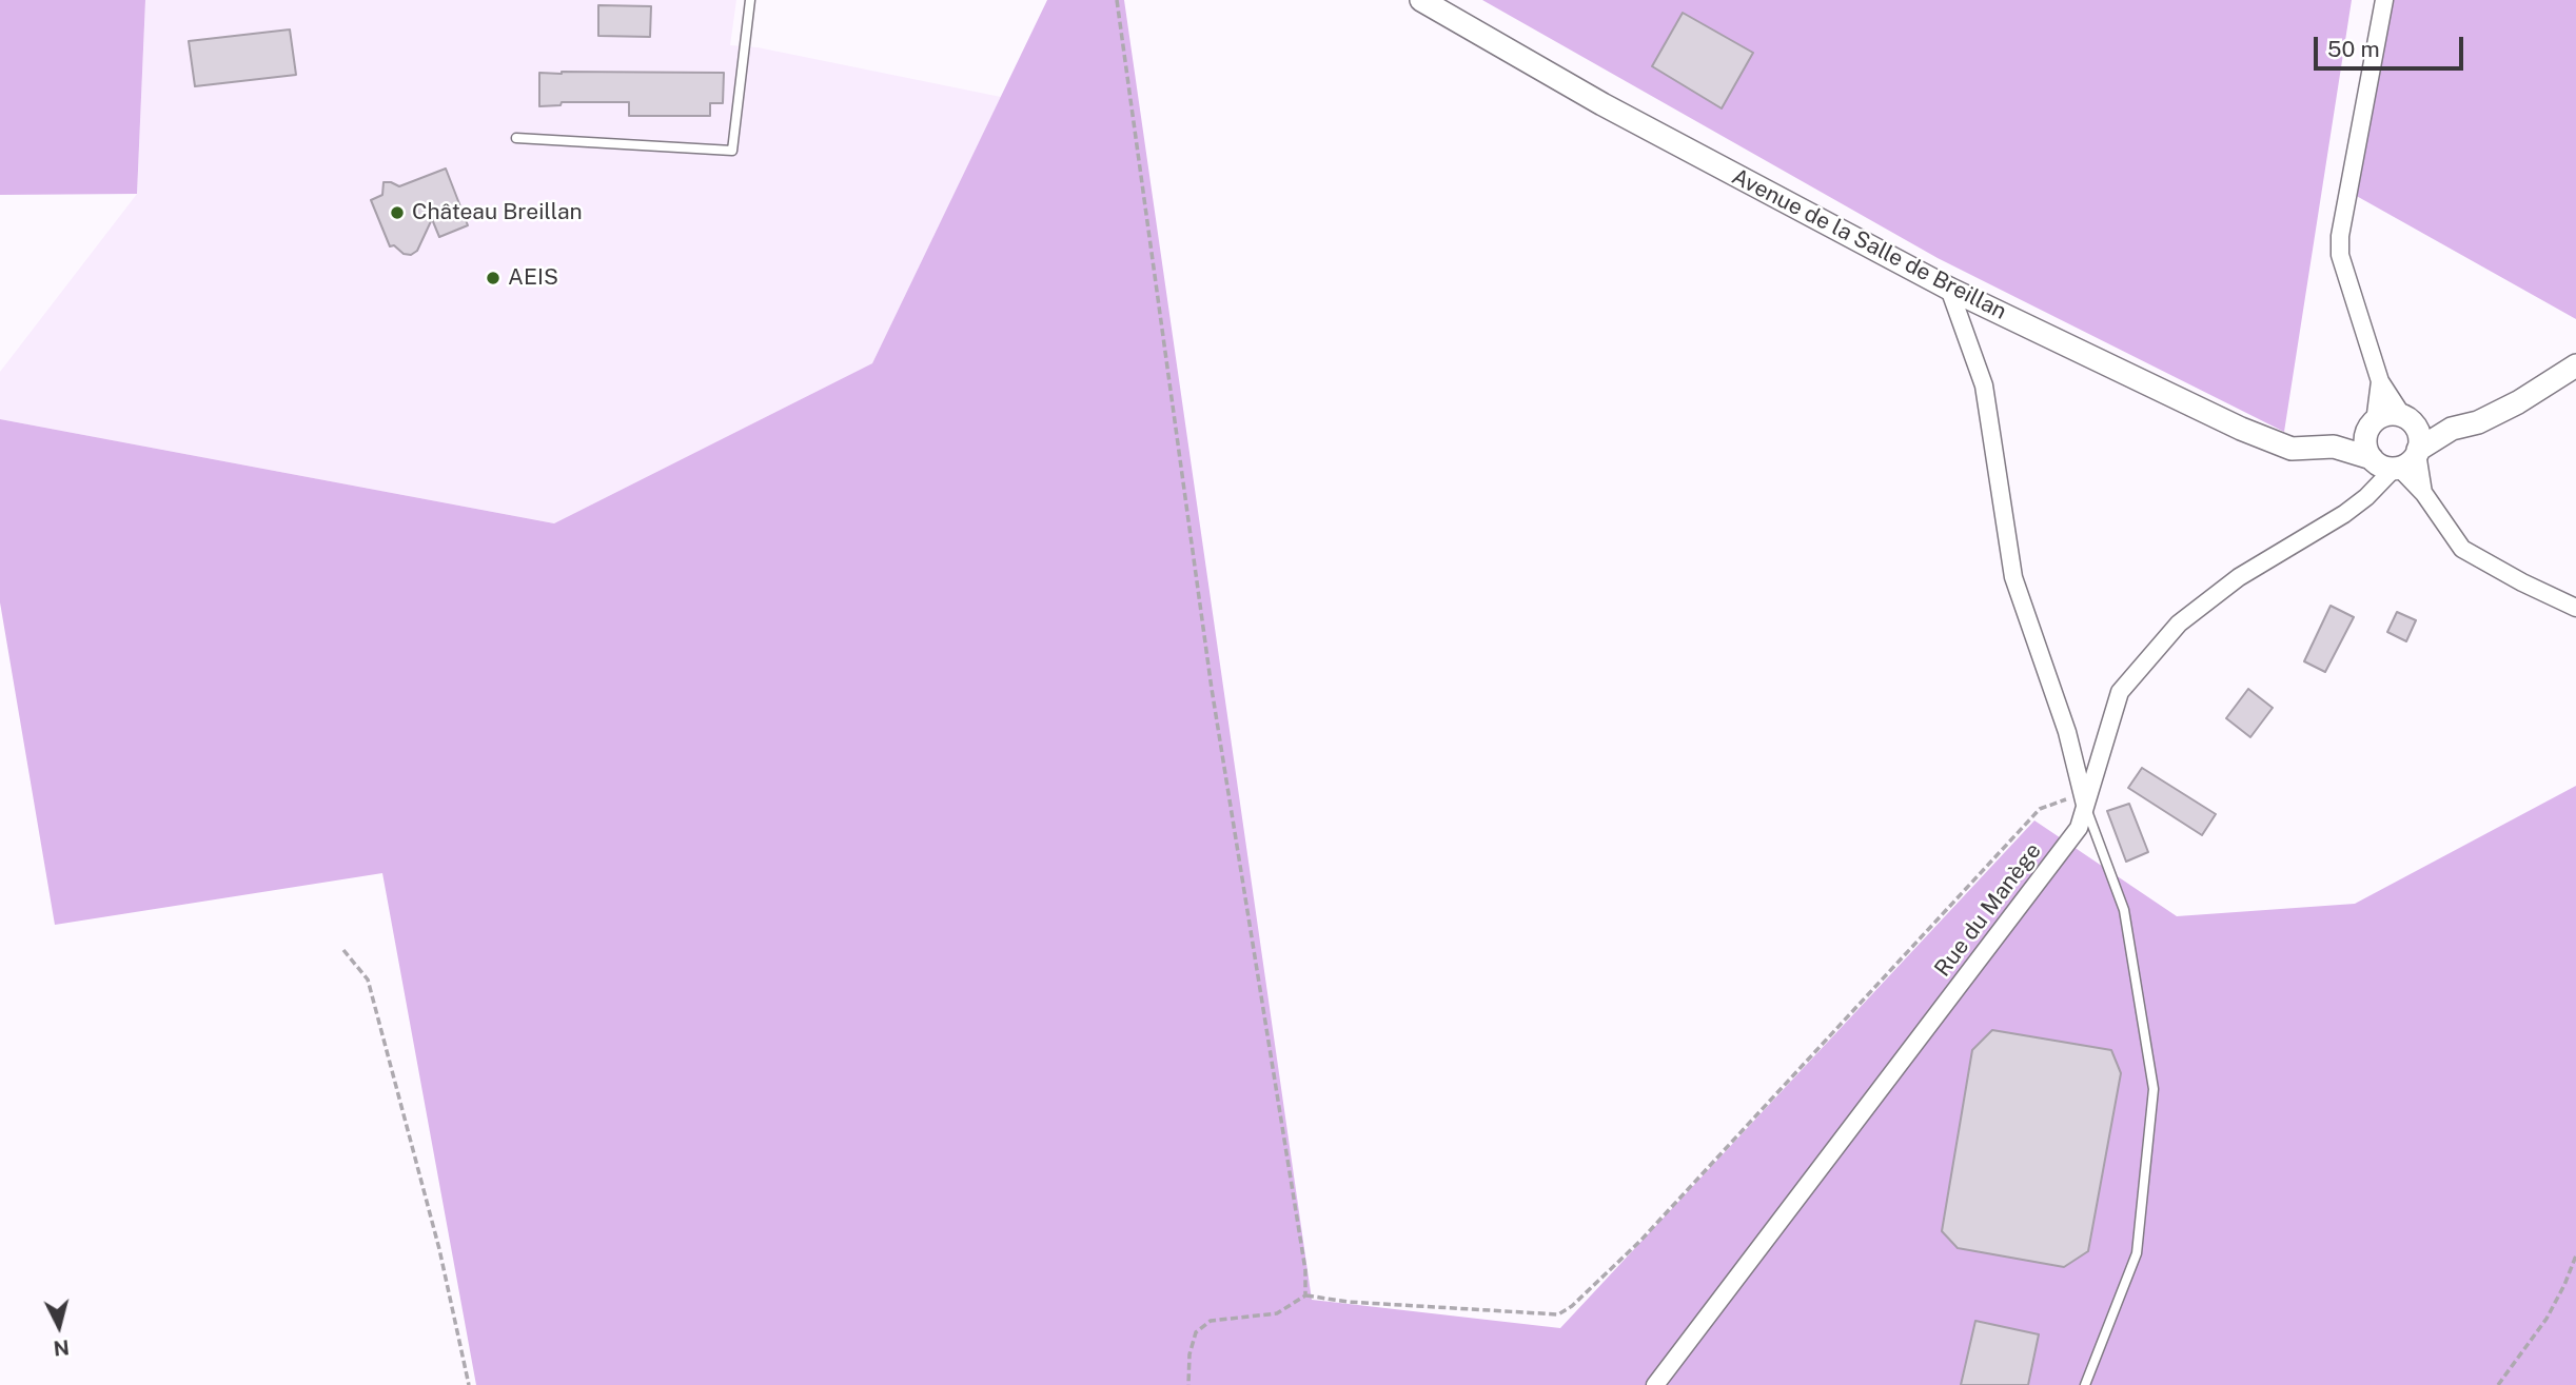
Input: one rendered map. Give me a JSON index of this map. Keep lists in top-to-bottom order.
{
  "streets": {
    "street": ["Avenue de la Salle de Breillan", "Rue du Manège"]
  },
  "crossings": [
    ["Avenue de la Salle de Breillan", "Rue du Manège"]
  ],
  "places": ["Château Breillan", "AEIS"],
  "scale_bar": "50 m",
  "north": "bottom"
}
